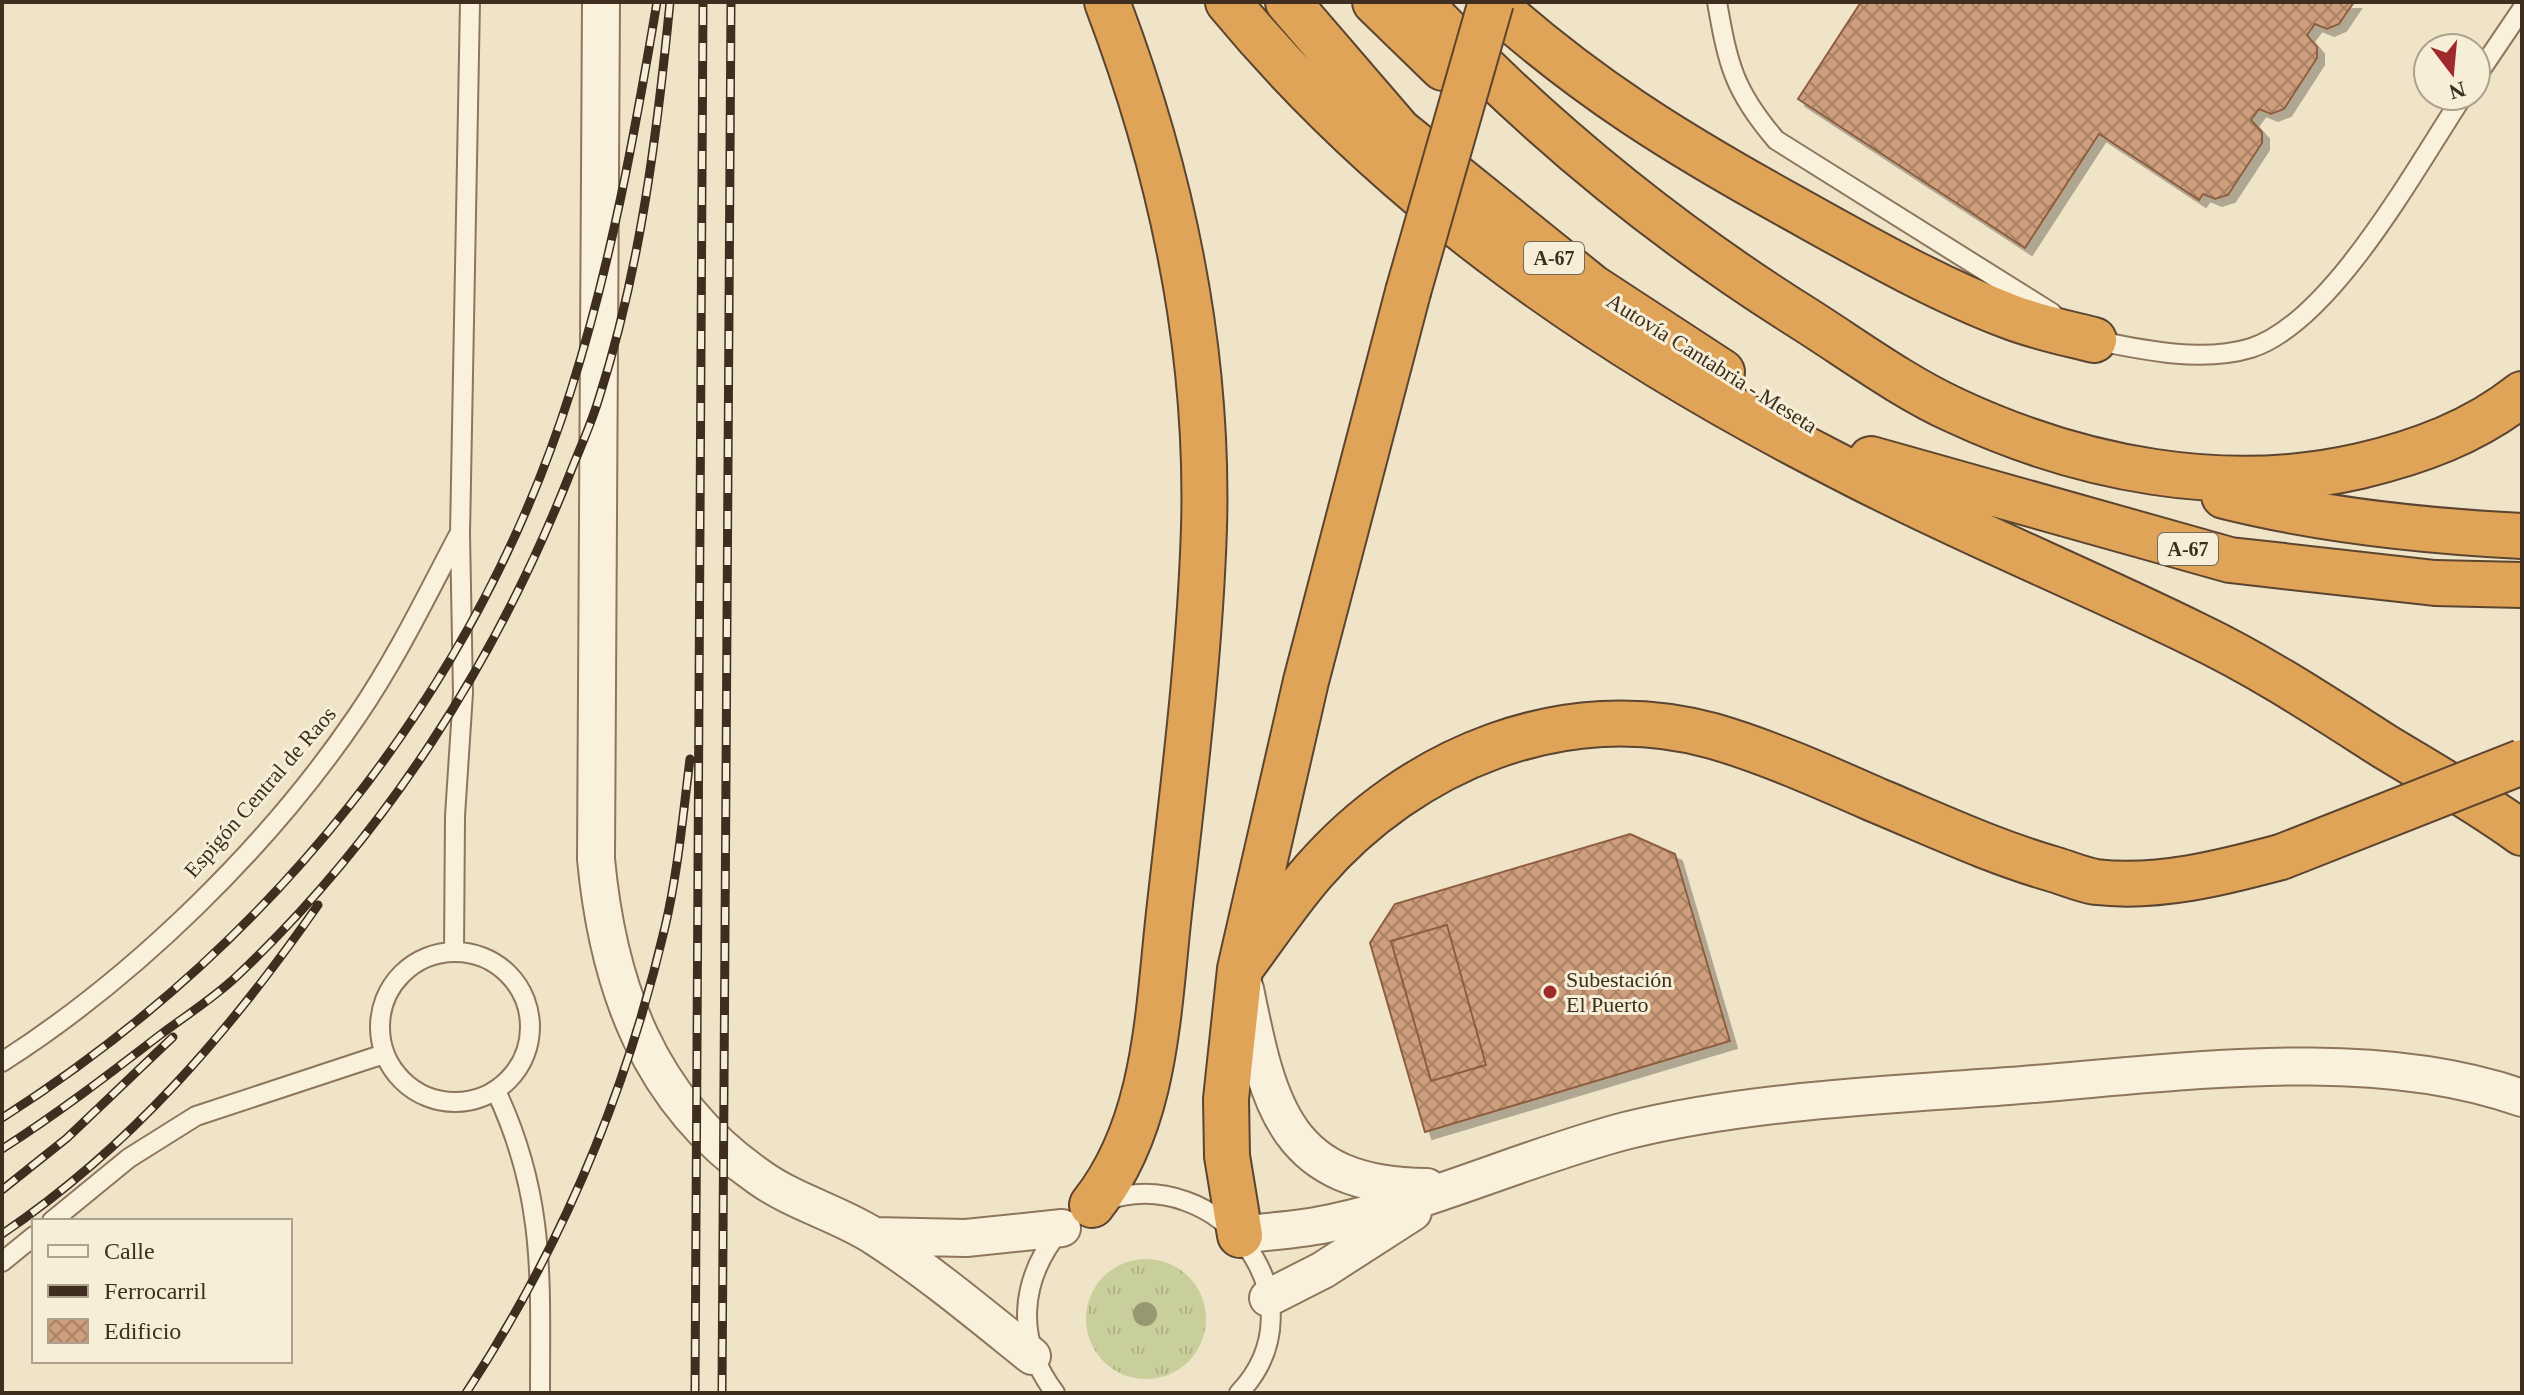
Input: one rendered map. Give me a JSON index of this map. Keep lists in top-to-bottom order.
{
  "streets": {
    "highway": ["A-67", "Autovía Cantabria - Meseta"],
    "lane": ["Espigón Central de Raos"]
  },
  "crossings": [
    ["A-67", "Autovía Cantabria - Meseta"]
  ],
  "places": ["Subestación El Puerto"],
  "legend": ["Calle", "Ferrocarril", "Edificio"],
  "north": "bottom"
}
